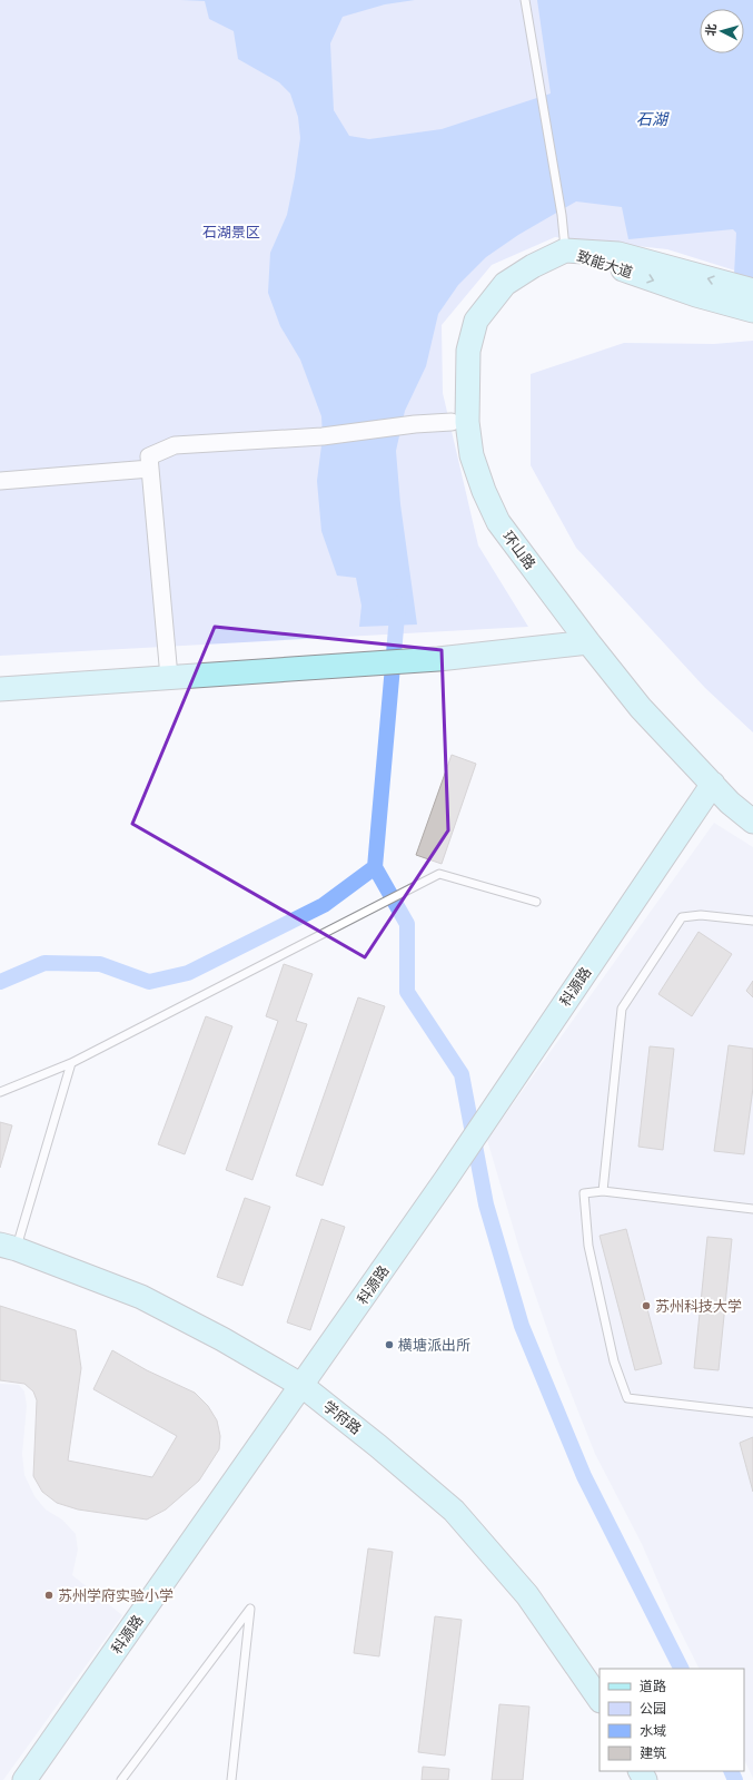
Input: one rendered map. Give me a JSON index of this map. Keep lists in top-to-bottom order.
{
  "streets": {
    "street": [
      "致能大道",
      "环山路",
      "科源路",
      "学府路"
    ]
  },
  "crossings": [
    ["致能大道", "环山路"],
    ["环山路", "科源路"],
    ["科源路", "学府路"]
  ],
  "water": ["石湖"],
  "parks": ["石湖景区"],
  "places": ["苏州科技大学", "横塘派出所", "苏州学府实验小学"],
  "legend": [
    "道路",
    "公园",
    "水域",
    "建筑"
  ],
  "north": "left"
}
